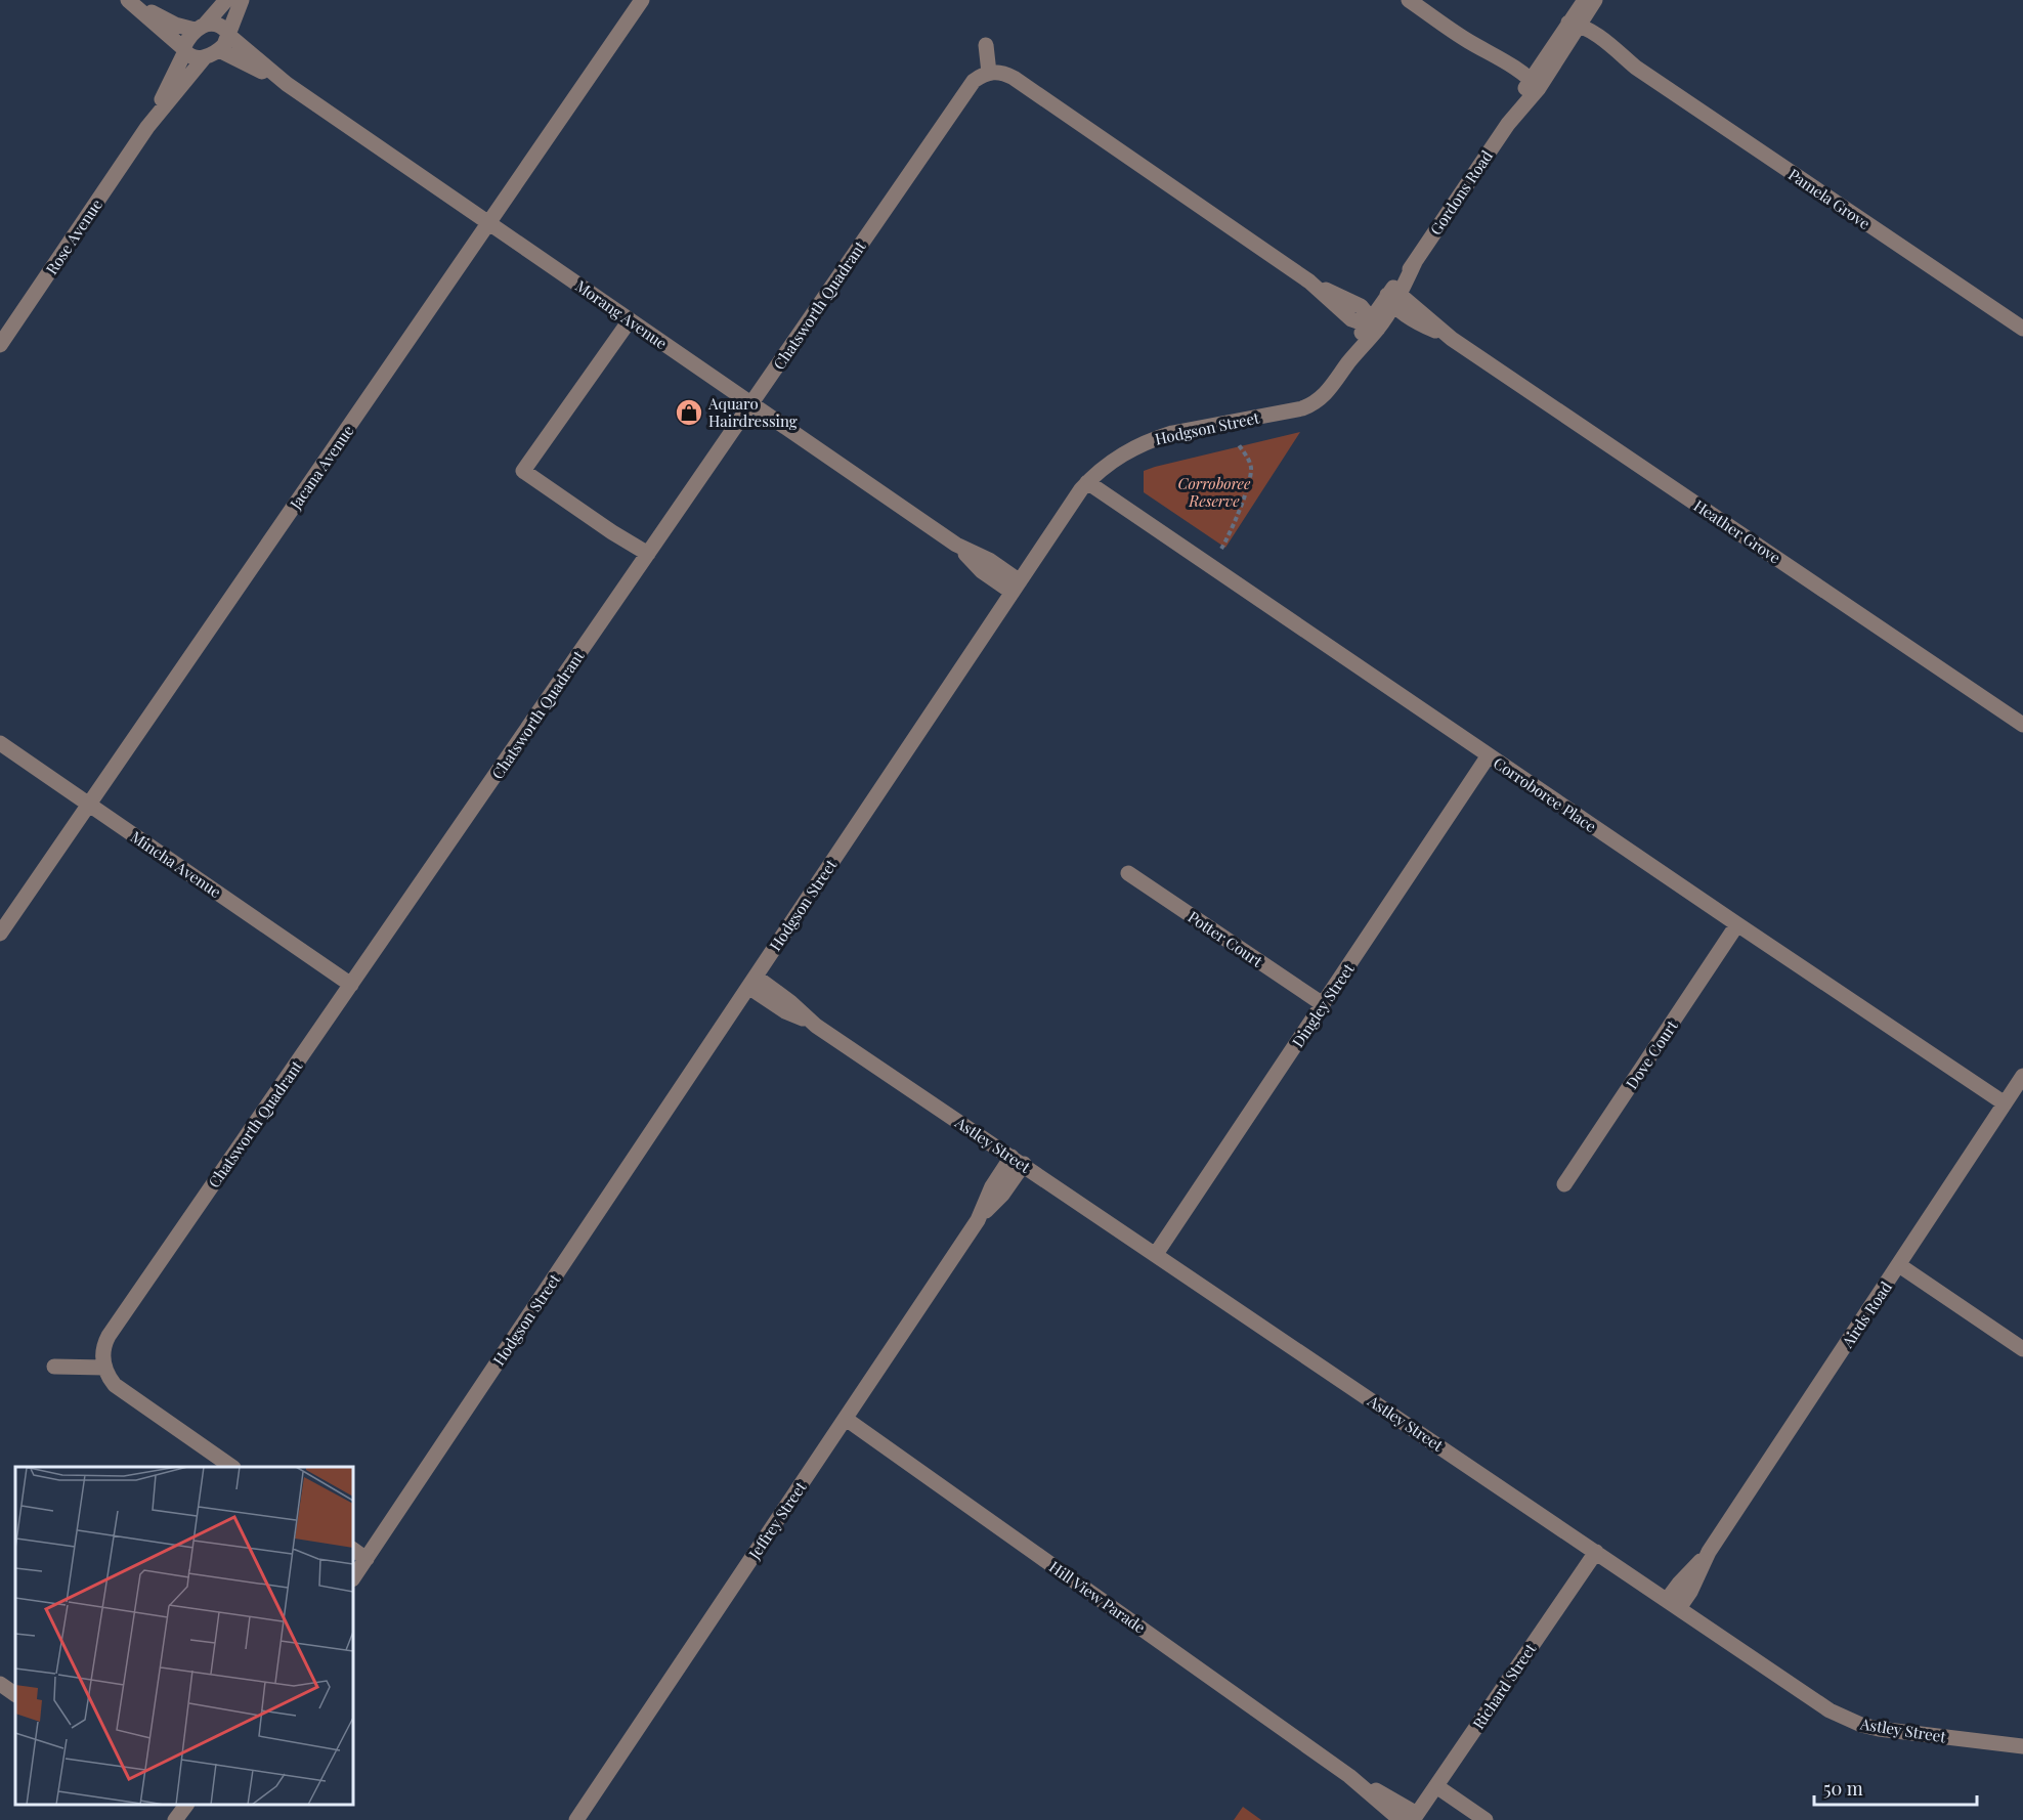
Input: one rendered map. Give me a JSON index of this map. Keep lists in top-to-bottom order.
{
  "streets": {
    "street": [
      "Gordons Road",
      "Pamela Grove",
      "Rose Avenue",
      "Chatsworth Quadrant",
      "Morang Avenue",
      "Hodgson Street",
      "Jacana Avenue",
      "Heather Grove",
      "Corroboree Place",
      "Mincha Avenue",
      "Potter Court",
      "Dingley Street",
      "Dove Court",
      "Astley Street",
      "Airds Road",
      "Jeffrey Street",
      "Hill View Parade",
      "Richard Street"
    ]
  },
  "crossings": [
    ["Gordons Road", "Pamela Grove"],
    ["Gordons Road", "Hodgson Street"],
    ["Gordons Road", "Heather Grove"],
    ["Rose Avenue", "Morang Avenue"],
    ["Chatsworth Quadrant", "Morang Avenue"],
    ["Chatsworth Quadrant", "Mincha Avenue"],
    ["Morang Avenue", "Hodgson Street"],
    ["Morang Avenue", "Jacana Avenue"],
    ["Hodgson Street", "Heather Grove"],
    ["Hodgson Street", "Corroboree Place"],
    ["Hodgson Street", "Astley Street"],
    ["Jacana Avenue", "Mincha Avenue"],
    ["Corroboree Place", "Dingley Street"],
    ["Corroboree Place", "Dove Court"],
    ["Corroboree Place", "Airds Road"],
    ["Potter Court", "Dingley Street"],
    ["Dingley Street", "Astley Street"],
    ["Astley Street", "Airds Road"],
    ["Astley Street", "Jeffrey Street"],
    ["Astley Street", "Richard Street"],
    ["Jeffrey Street", "Hill View Parade"],
    ["Hill View Parade", "Richard Street"]
  ],
  "parks": ["Corroboree Reserve"],
  "places": {
    "shop": ["Aquaro Hairdressing"]
  },
  "scale_bar": "50 m"
}
